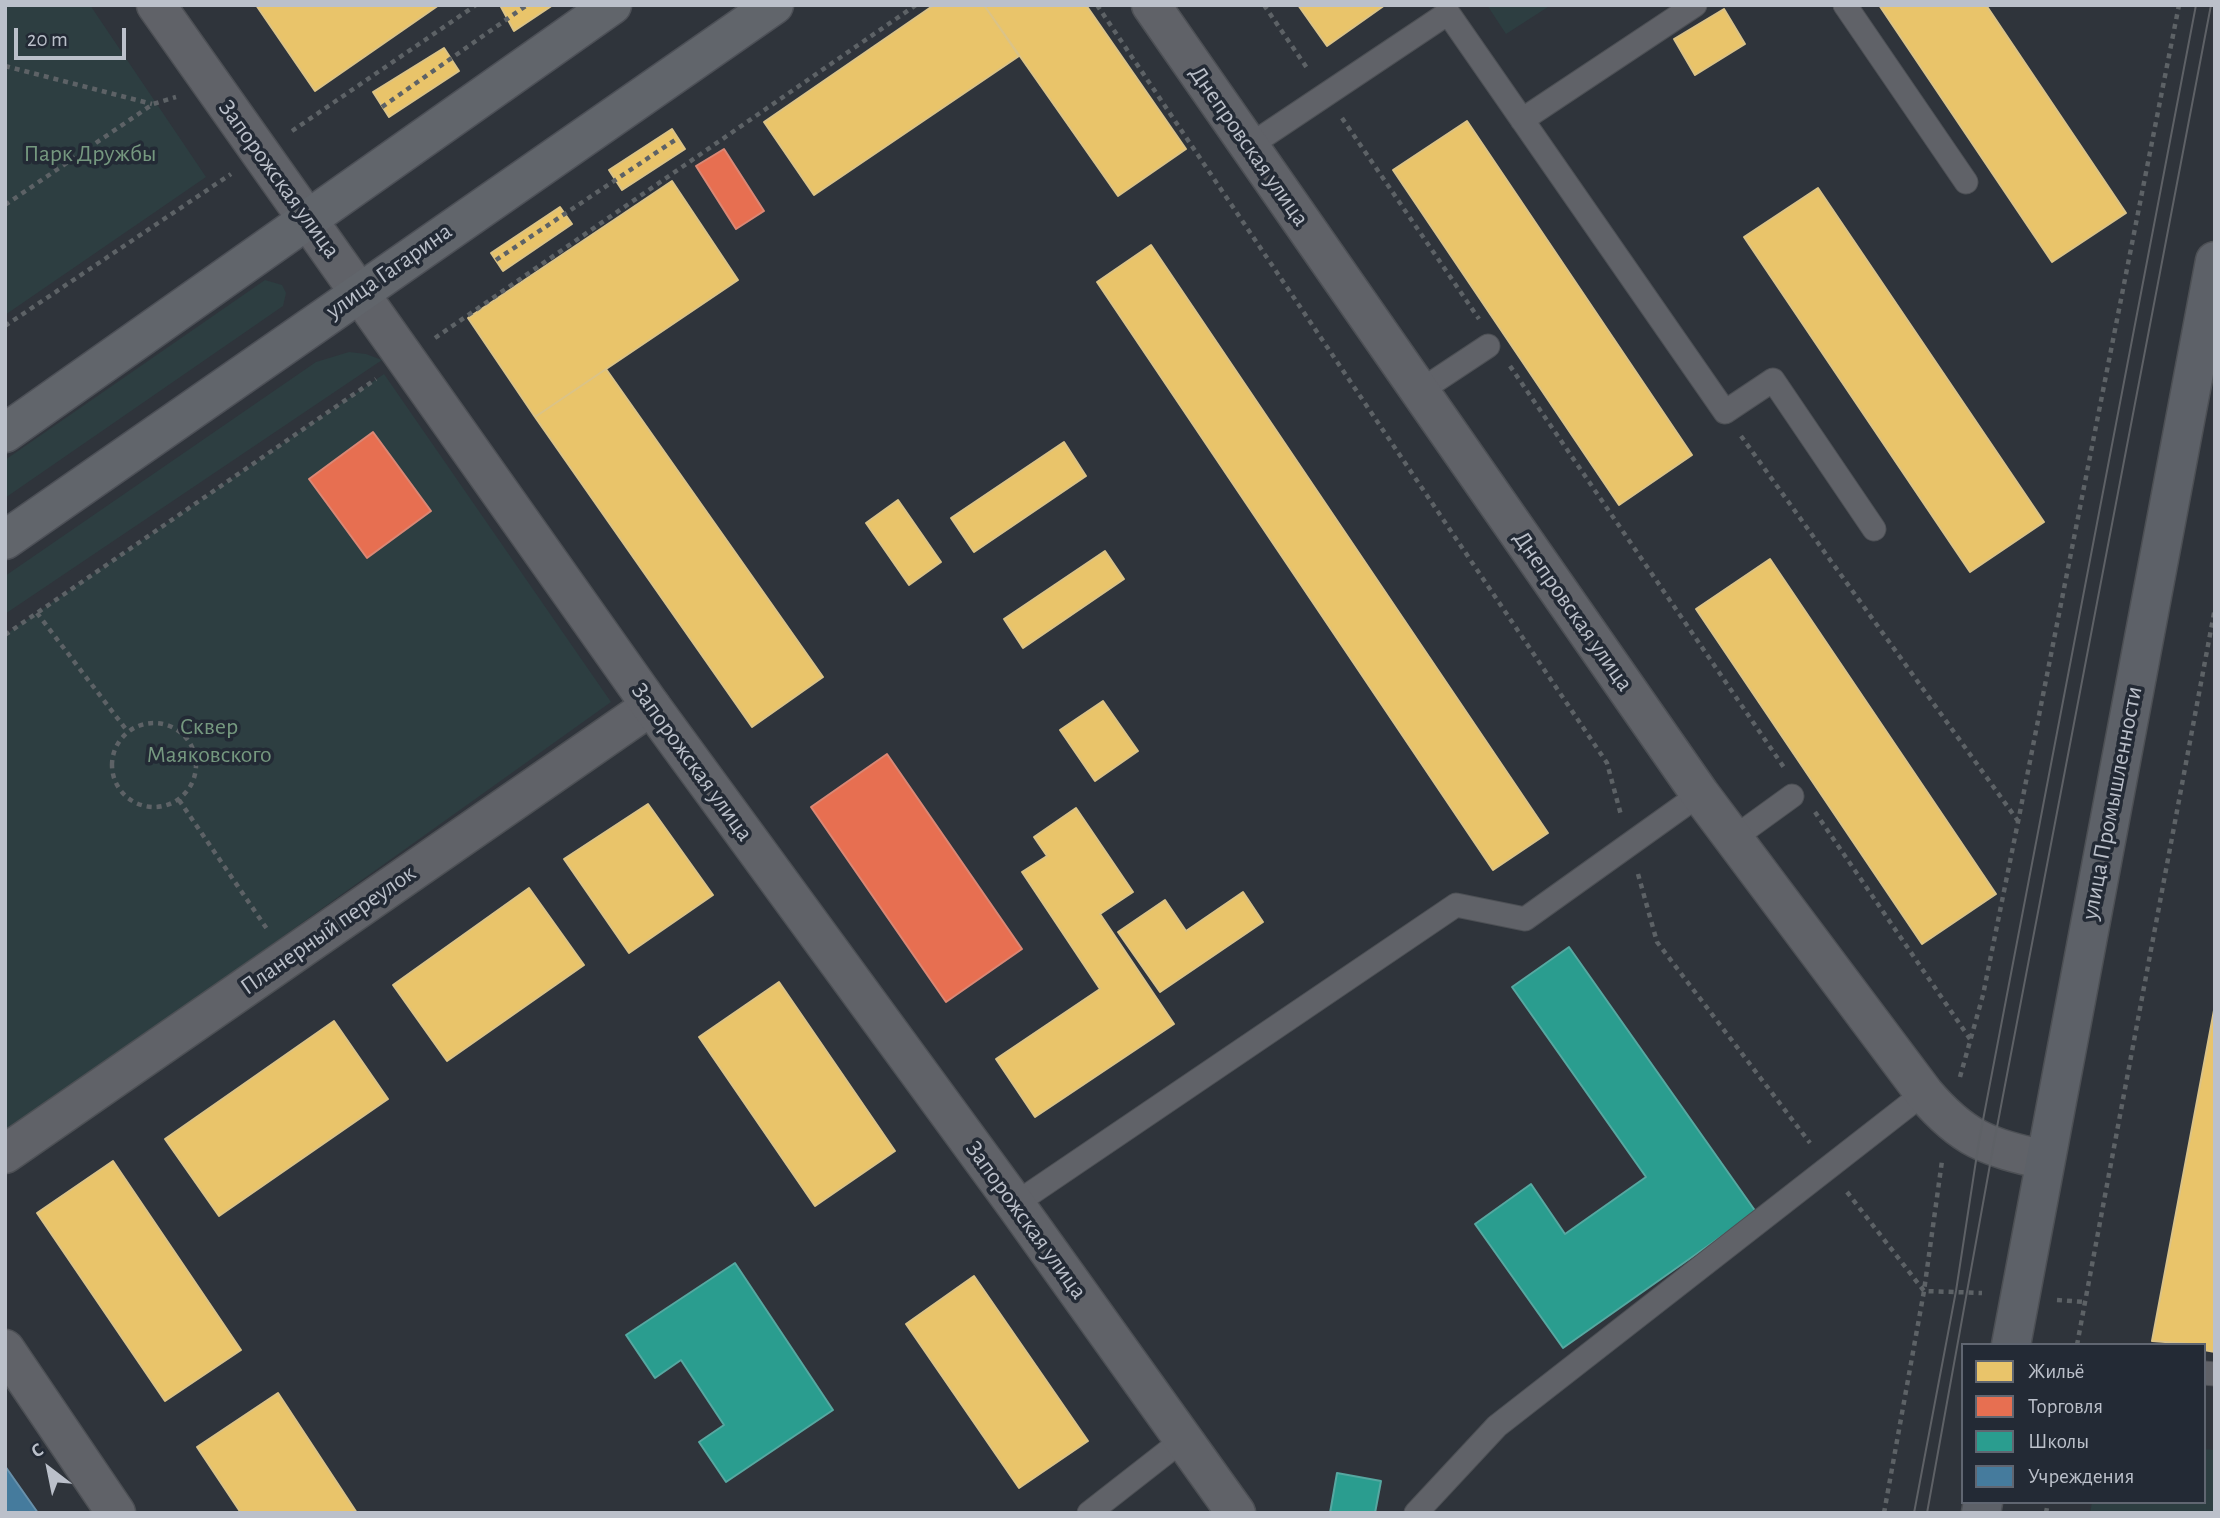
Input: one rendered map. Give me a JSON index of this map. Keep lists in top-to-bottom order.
{
  "streets": {
    "main road": ["улица Гагарина", "улица Промышленности"],
    "street": ["Днепровская улица", "Запорожская улица", "Планерный переулок"]
  },
  "crossings": [
    ["Днепровская улица", "улица Промышленности"],
    ["Запорожская улица", "улица Гагарина"],
    ["Запорожская улица", "Планерный переулок"]
  ],
  "parks": ["Парк Дружбы", "Сквер Маяковского"],
  "legend": [
    "Жильё",
    "Торговля",
    "Школы",
    "Учреждения"
  ],
  "scale_bar": "20 m",
  "north": "top left"
}
